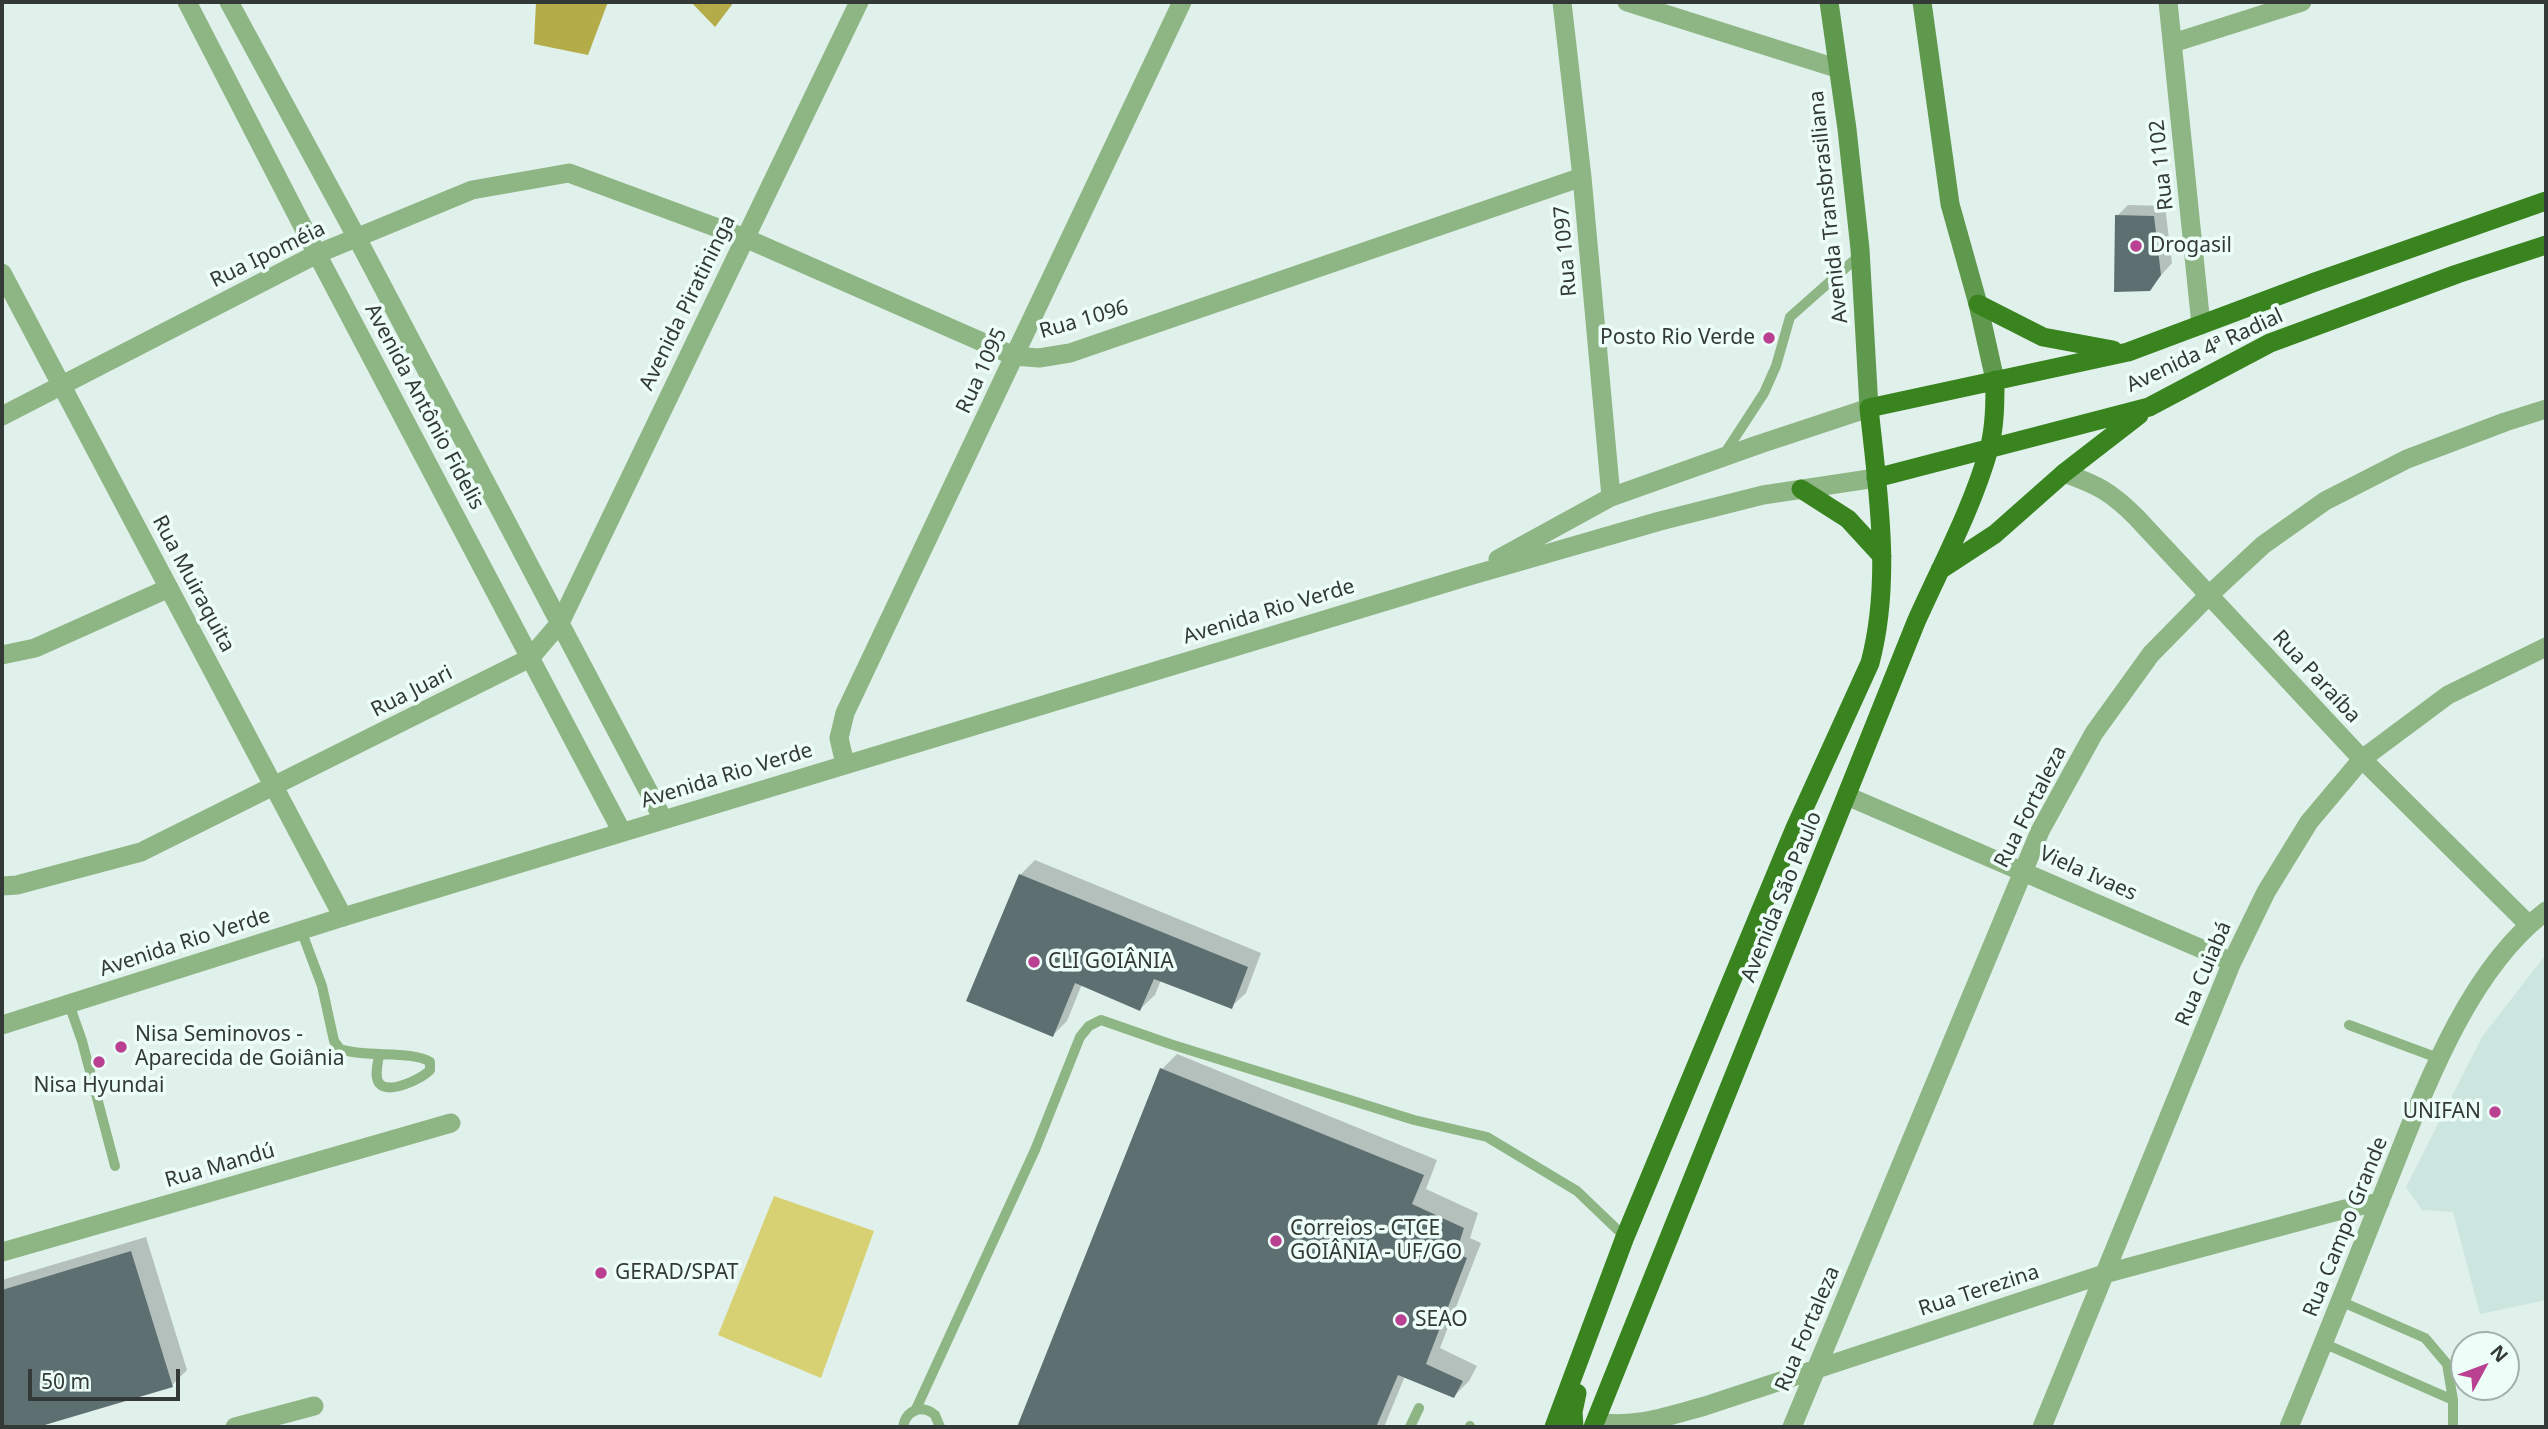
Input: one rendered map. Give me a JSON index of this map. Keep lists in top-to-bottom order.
{
  "streets": {
    "main road": ["Avenida Transbrasiliana", "Avenida 4ª Radial", "Avenida São Paulo"],
    "street": [
      "Rua 1102",
      "Rua 1097",
      "Rua Ipoméia",
      "Avenida Piratininga",
      "Rua 1096",
      "Rua 1095",
      "Avenida Antônio Fidelis",
      "Rua Muiraquita",
      "Avenida Rio Verde",
      "Rua Paraíba",
      "Rua Juari",
      "Rua Fortaleza",
      "Viela Ivaes",
      "Rua Cuiabá",
      "Rua Mandú",
      "Rua Campo Grande",
      "Rua Terezina"
    ]
  },
  "crossings": [
    ["Rua 1102", "Avenida 4ª Radial"],
    ["Avenida Transbrasiliana", "Avenida 4ª Radial"],
    ["Avenida Transbrasiliana", "Avenida Rio Verde"],
    ["Avenida Transbrasiliana", "Avenida São Paulo"],
    ["Rua 1097", "Rua 1096"],
    ["Rua 1097", "Avenida Rio Verde"],
    ["Rua Ipoméia", "Rua 1096"],
    ["Rua Ipoméia", "Avenida Antônio Fidelis"],
    ["Rua Ipoméia", "Rua Muiraquita"],
    ["Avenida Piratininga", "Rua 1096"],
    ["Avenida Piratininga", "Avenida Antônio Fidelis"],
    ["Avenida Piratininga", "Rua Juari"],
    ["Rua 1096", "Rua 1095"],
    ["Avenida 4ª Radial", "Avenida Rio Verde"],
    ["Avenida 4ª Radial", "Avenida São Paulo"],
    ["Rua 1095", "Avenida Rio Verde"],
    ["Avenida Antônio Fidelis", "Avenida Rio Verde"],
    ["Avenida Antônio Fidelis", "Rua Juari"],
    ["Rua Muiraquita", "Avenida Rio Verde"],
    ["Rua Muiraquita", "Rua Juari"],
    ["Avenida Rio Verde", "Avenida São Paulo"],
    ["Rua Paraíba", "Rua Fortaleza"],
    ["Rua Paraíba", "Rua Cuiabá"],
    ["Rua Paraíba", "Rua Campo Grande"],
    ["Rua Fortaleza", "Viela Ivaes"],
    ["Rua Fortaleza", "Rua Terezina"],
    ["Viela Ivaes", "Avenida São Paulo"],
    ["Viela Ivaes", "Rua Cuiabá"],
    ["Avenida São Paulo", "Rua Terezina"],
    ["Rua Cuiabá", "Rua Terezina"],
    ["Rua Campo Grande", "Rua Terezina"]
  ],
  "places": [
    "Drogasil",
    "Posto Rio Verde",
    "CLI GOIÂNIA",
    "Nisa Seminovos - Aparecida de Goiânia",
    "Nisa Hyundai",
    "UNIFAN",
    "Correios - CTCE GOIÂNIA - UF/GO",
    "GERAD/SPAT",
    "SEAO"
  ],
  "scale_bar": "50 m",
  "north": "top right"
}
